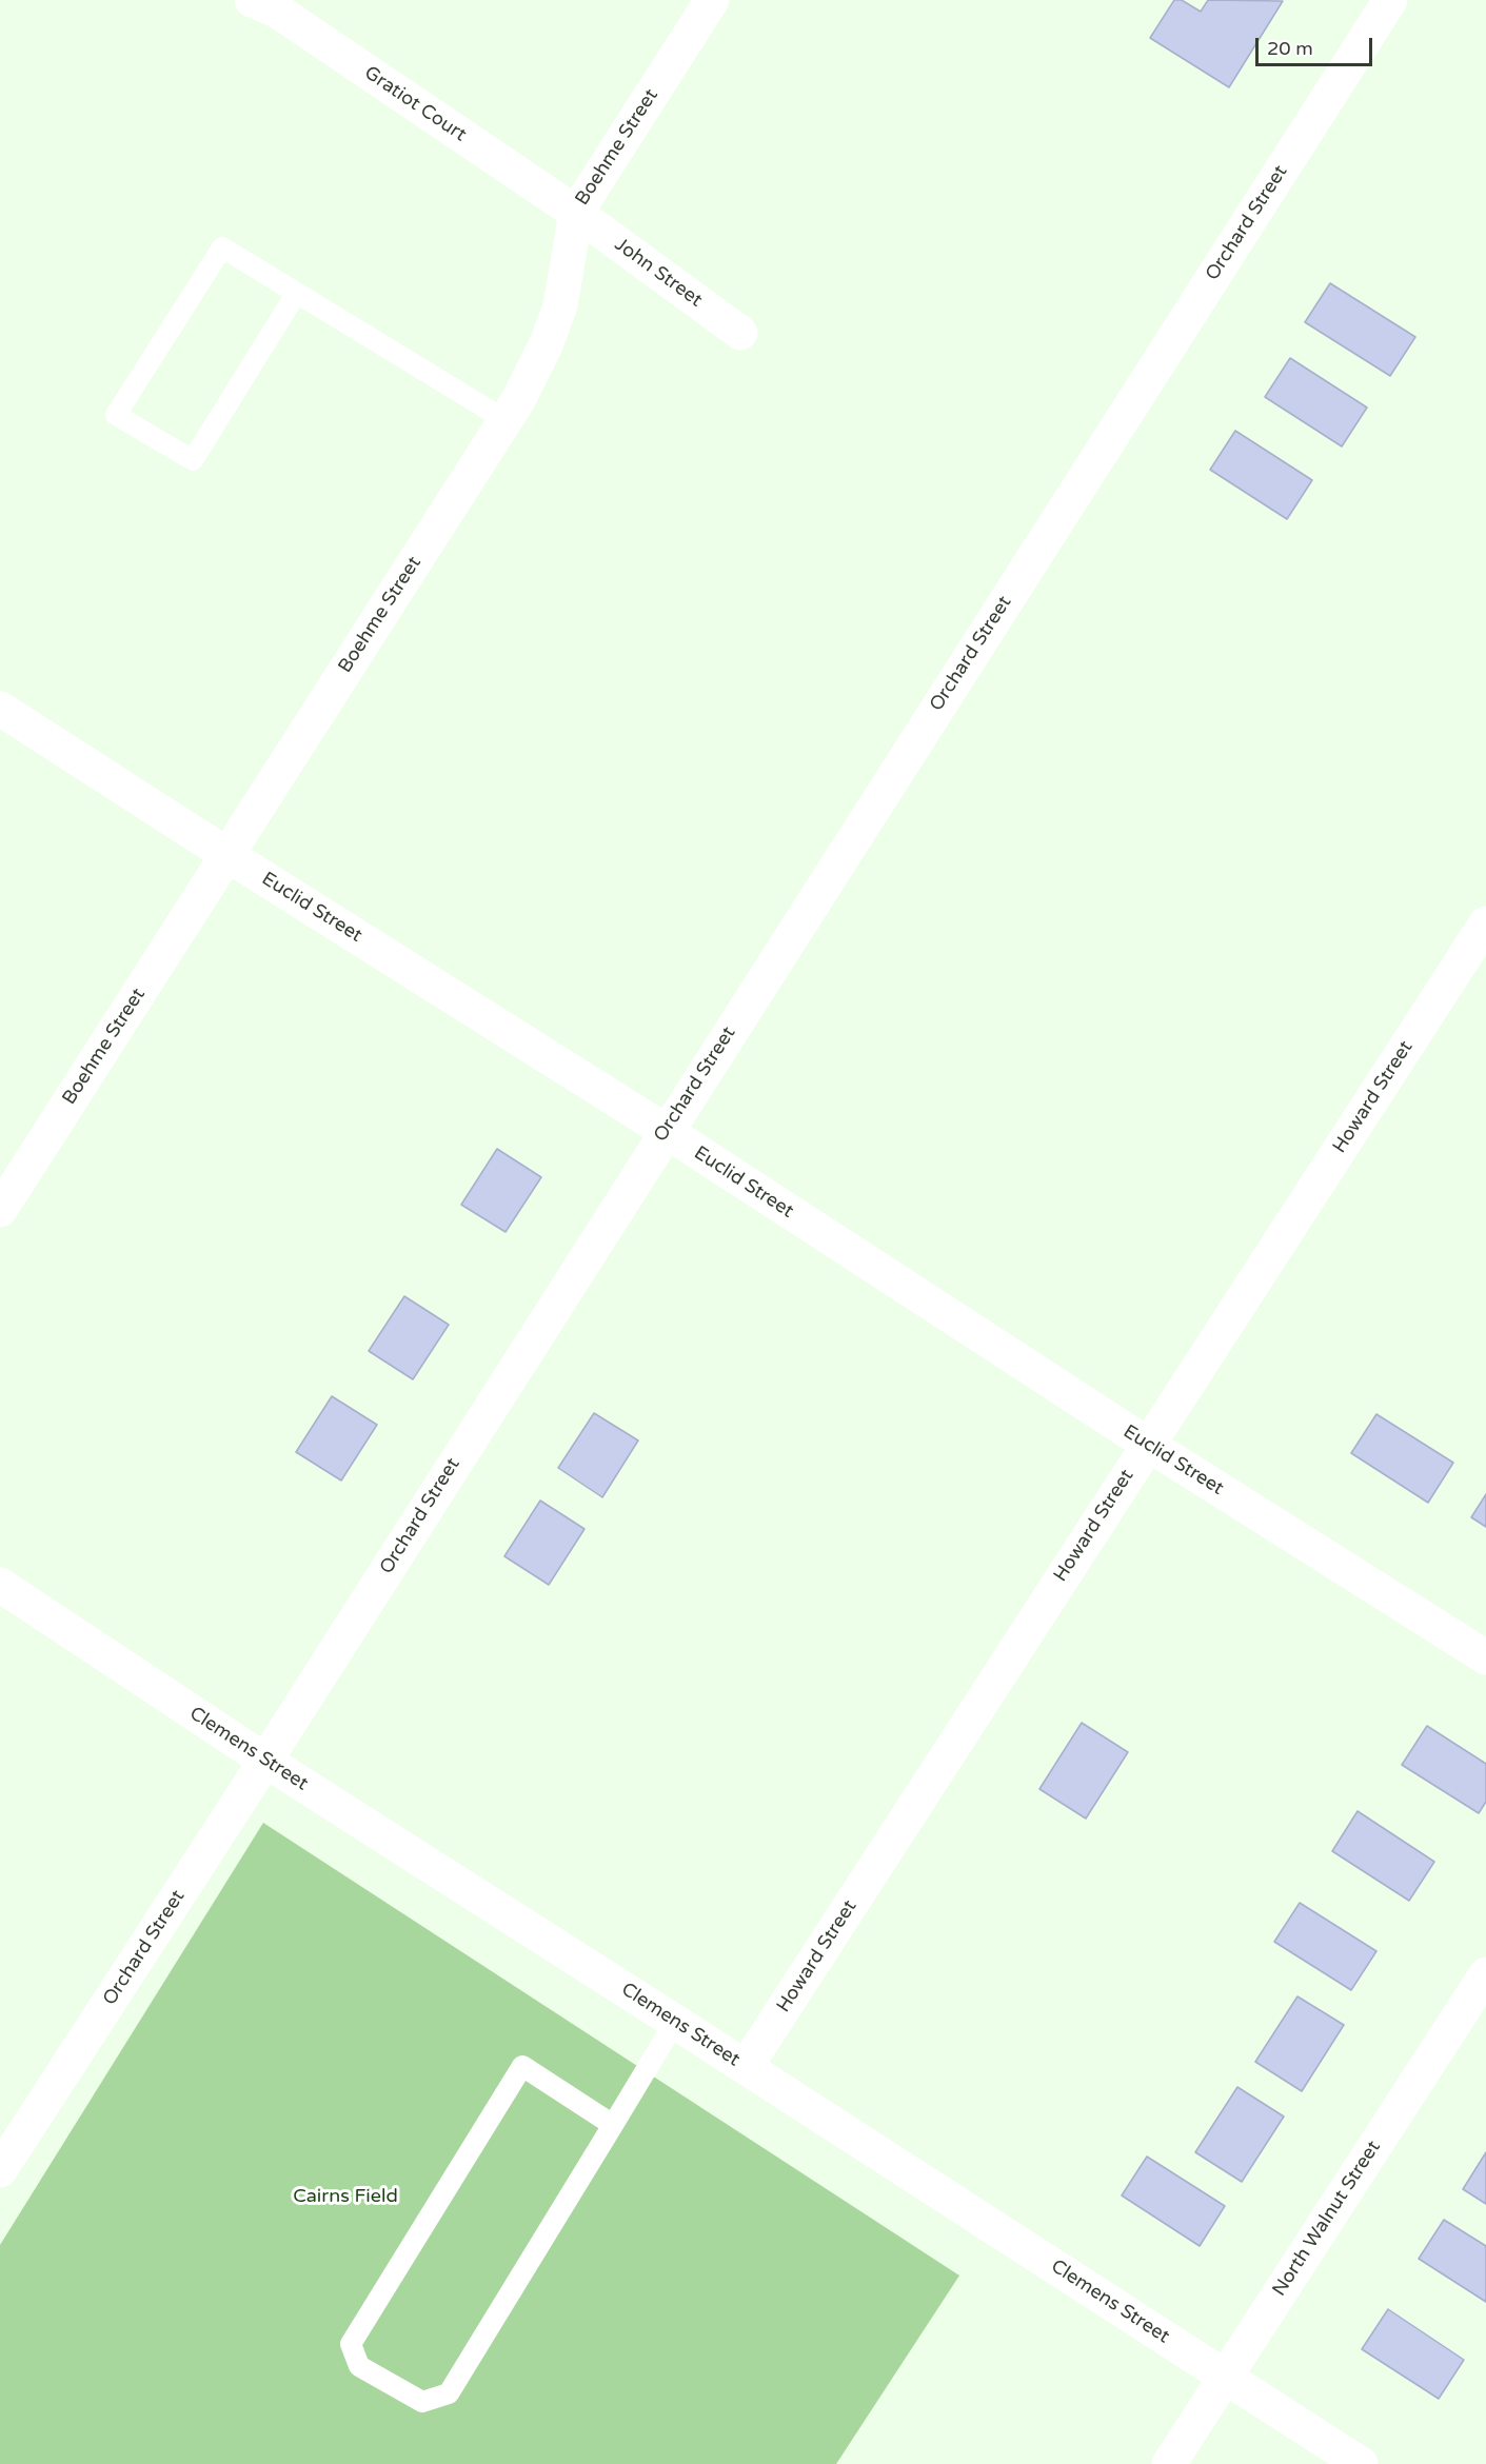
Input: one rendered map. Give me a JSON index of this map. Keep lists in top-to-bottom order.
{
  "streets": {
    "street": [
      "Gratiot Court",
      "Boehme Street",
      "Orchard Street",
      "John Street",
      "Euclid Street",
      "Howard Street",
      "Clemens Street",
      "North Walnut Street"
    ]
  },
  "crossings": [
    ["Gratiot Court", "Boehme Street"],
    ["Gratiot Court", "John Street"],
    ["Boehme Street", "John Street"],
    ["Boehme Street", "Euclid Street"],
    ["Orchard Street", "Euclid Street"],
    ["Orchard Street", "Clemens Street"],
    ["Euclid Street", "Howard Street"],
    ["Howard Street", "Clemens Street"],
    ["Clemens Street", "North Walnut Street"]
  ],
  "parks": ["Cairns Field"],
  "scale_bar": "20 m"
}
